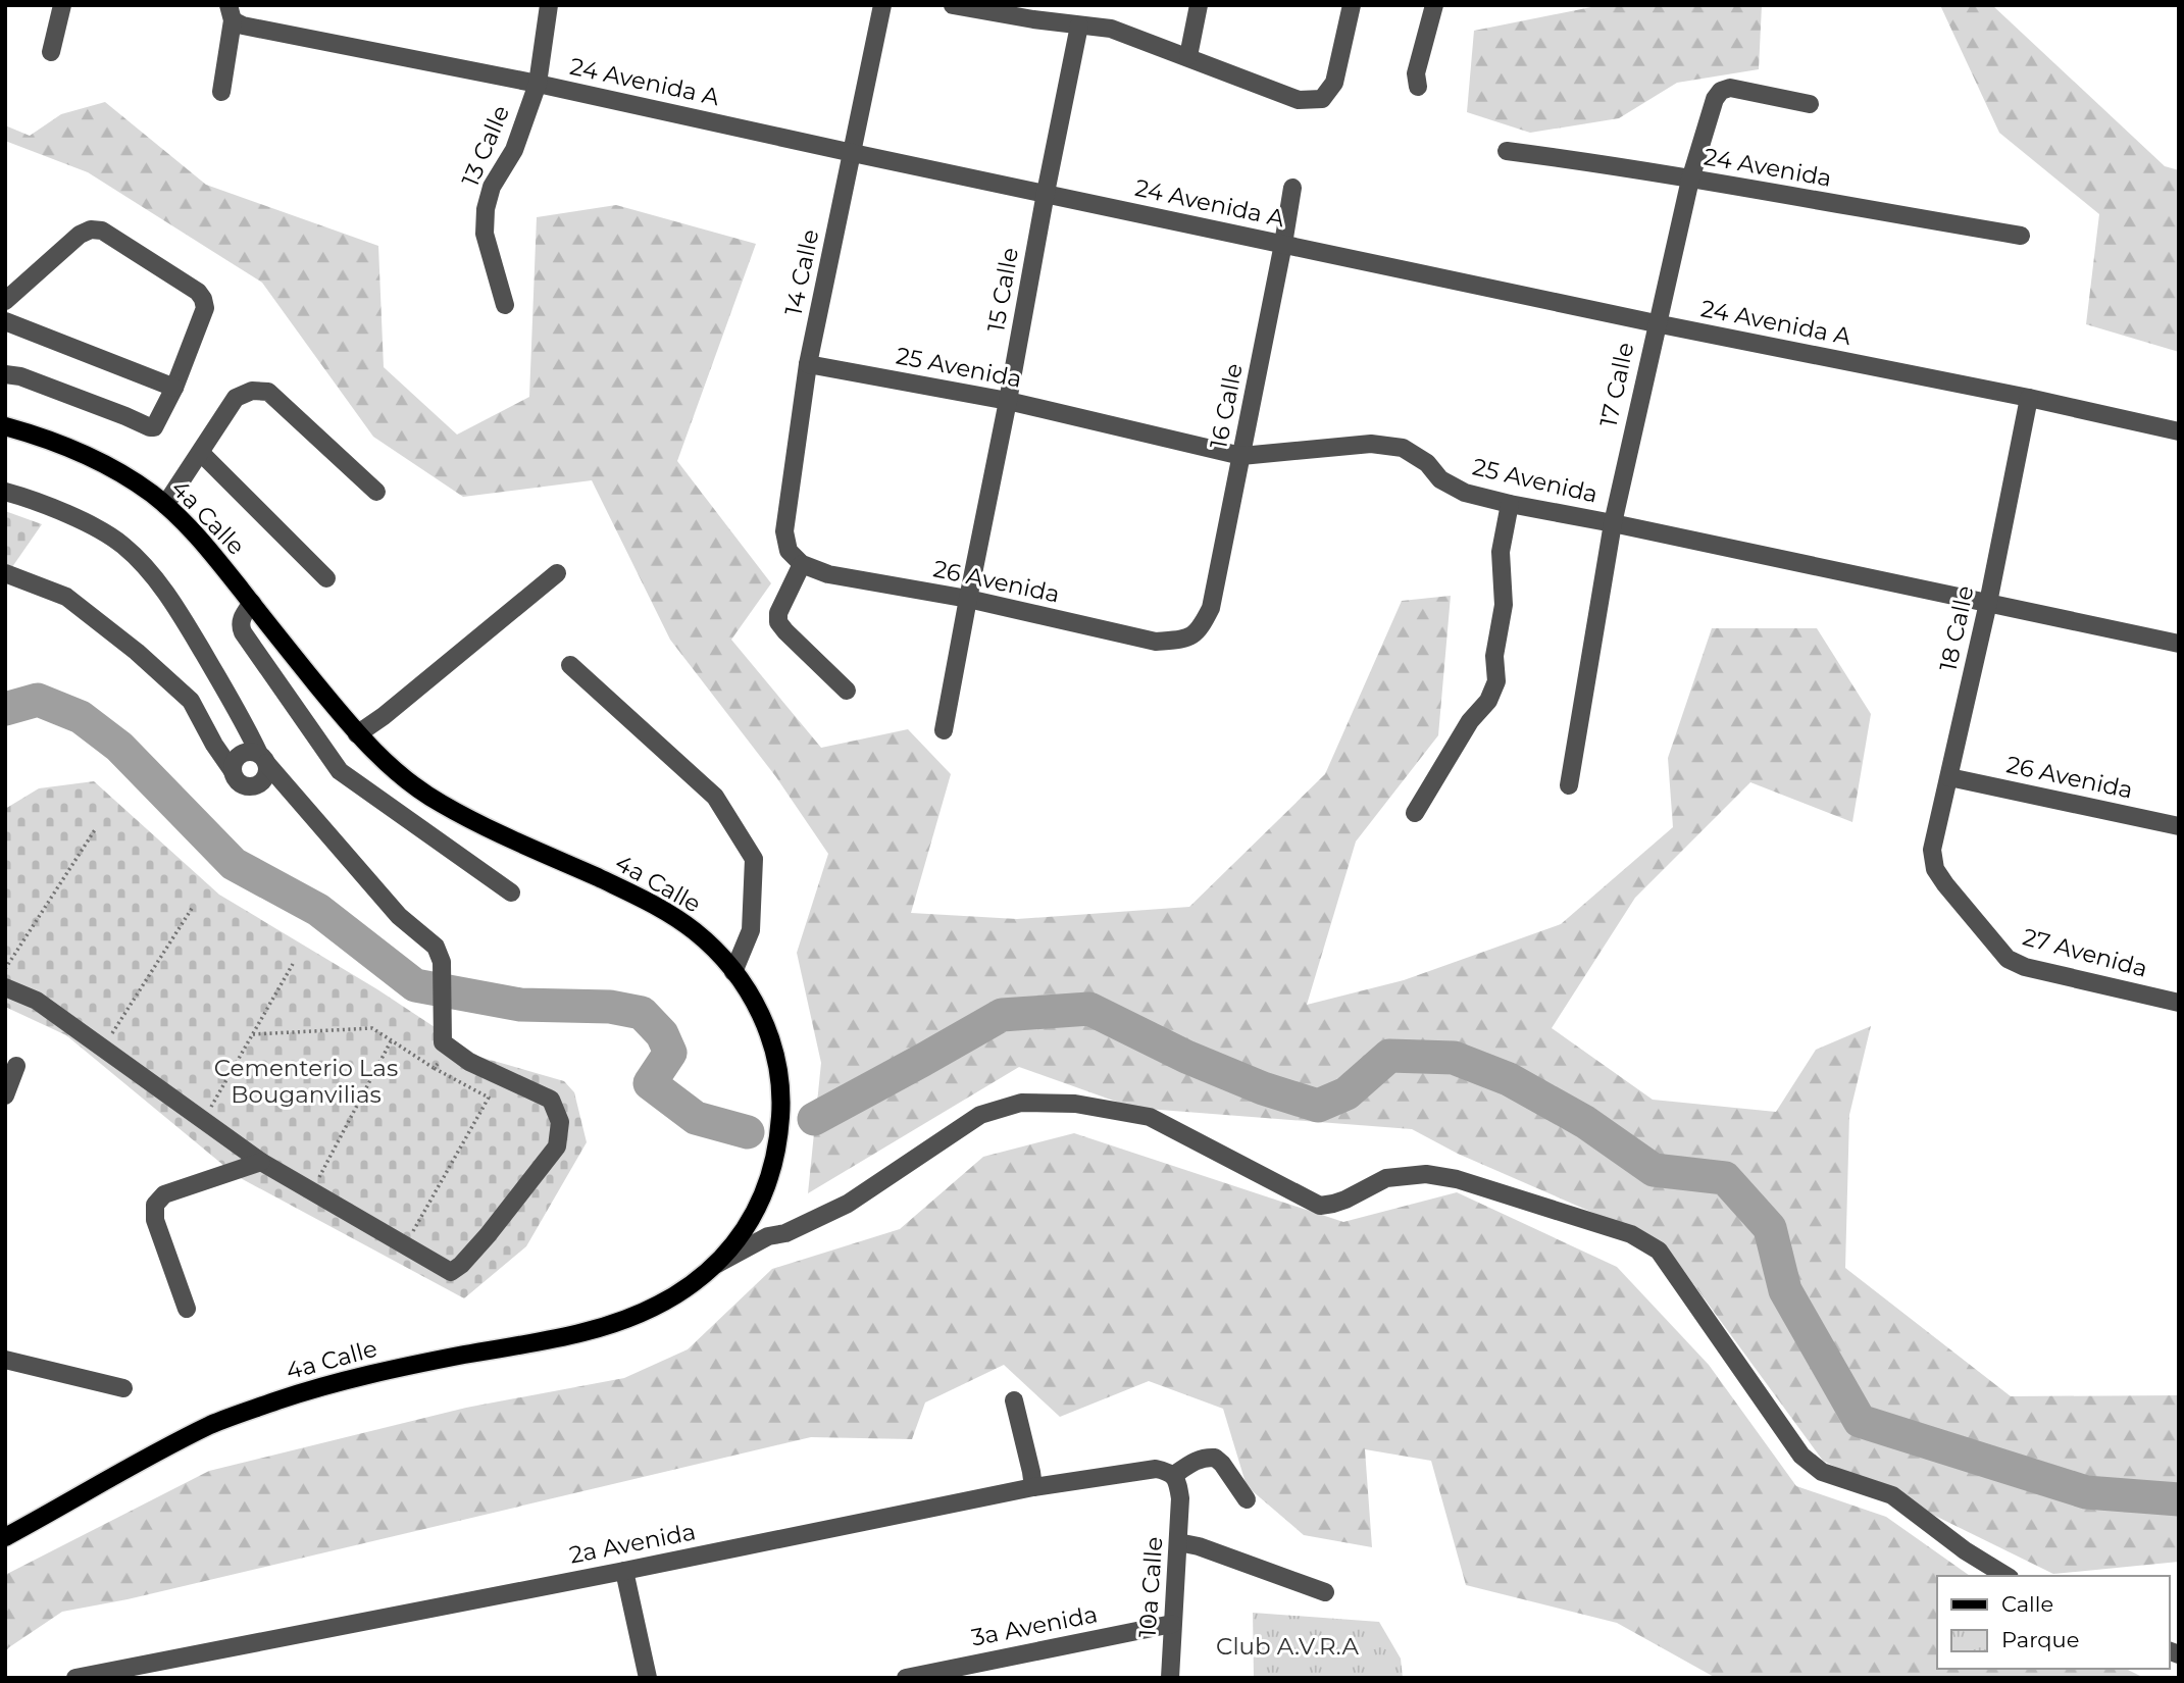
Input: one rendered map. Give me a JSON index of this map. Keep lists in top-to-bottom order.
{
  "streets": {
    "main road": ["4a Calle"],
    "street": [
      "24 Avenida A",
      "13 Calle",
      "24 Avenida",
      "14 Calle",
      "15 Calle",
      "25 Avenida",
      "17 Calle",
      "16 Calle",
      "26 Avenida",
      "18 Calle",
      "27 Avenida",
      "2a Avenida",
      "10a Calle",
      "3a Avenida"
    ]
  },
  "crossings": [
    ["24 Avenida A", "13 Calle"],
    ["24 Avenida A", "14 Calle"],
    ["24 Avenida A", "15 Calle"],
    ["24 Avenida A", "17 Calle"],
    ["24 Avenida A", "16 Calle"],
    ["24 Avenida A", "18 Calle"],
    ["24 Avenida", "17 Calle"],
    ["14 Calle", "25 Avenida"],
    ["14 Calle", "26 Avenida"],
    ["15 Calle", "25 Avenida"],
    ["15 Calle", "26 Avenida"],
    ["25 Avenida", "17 Calle"],
    ["25 Avenida", "16 Calle"],
    ["25 Avenida", "18 Calle"],
    ["16 Calle", "26 Avenida"],
    ["26 Avenida", "18 Calle"],
    ["18 Calle", "27 Avenida"],
    ["2a Avenida", "10a Calle"],
    ["10a Calle", "3a Avenida"]
  ],
  "parks": ["Cementerio Las Bouganvilias", "Club A.V.R.A"],
  "legend": ["Calle", "Parque"]
}
